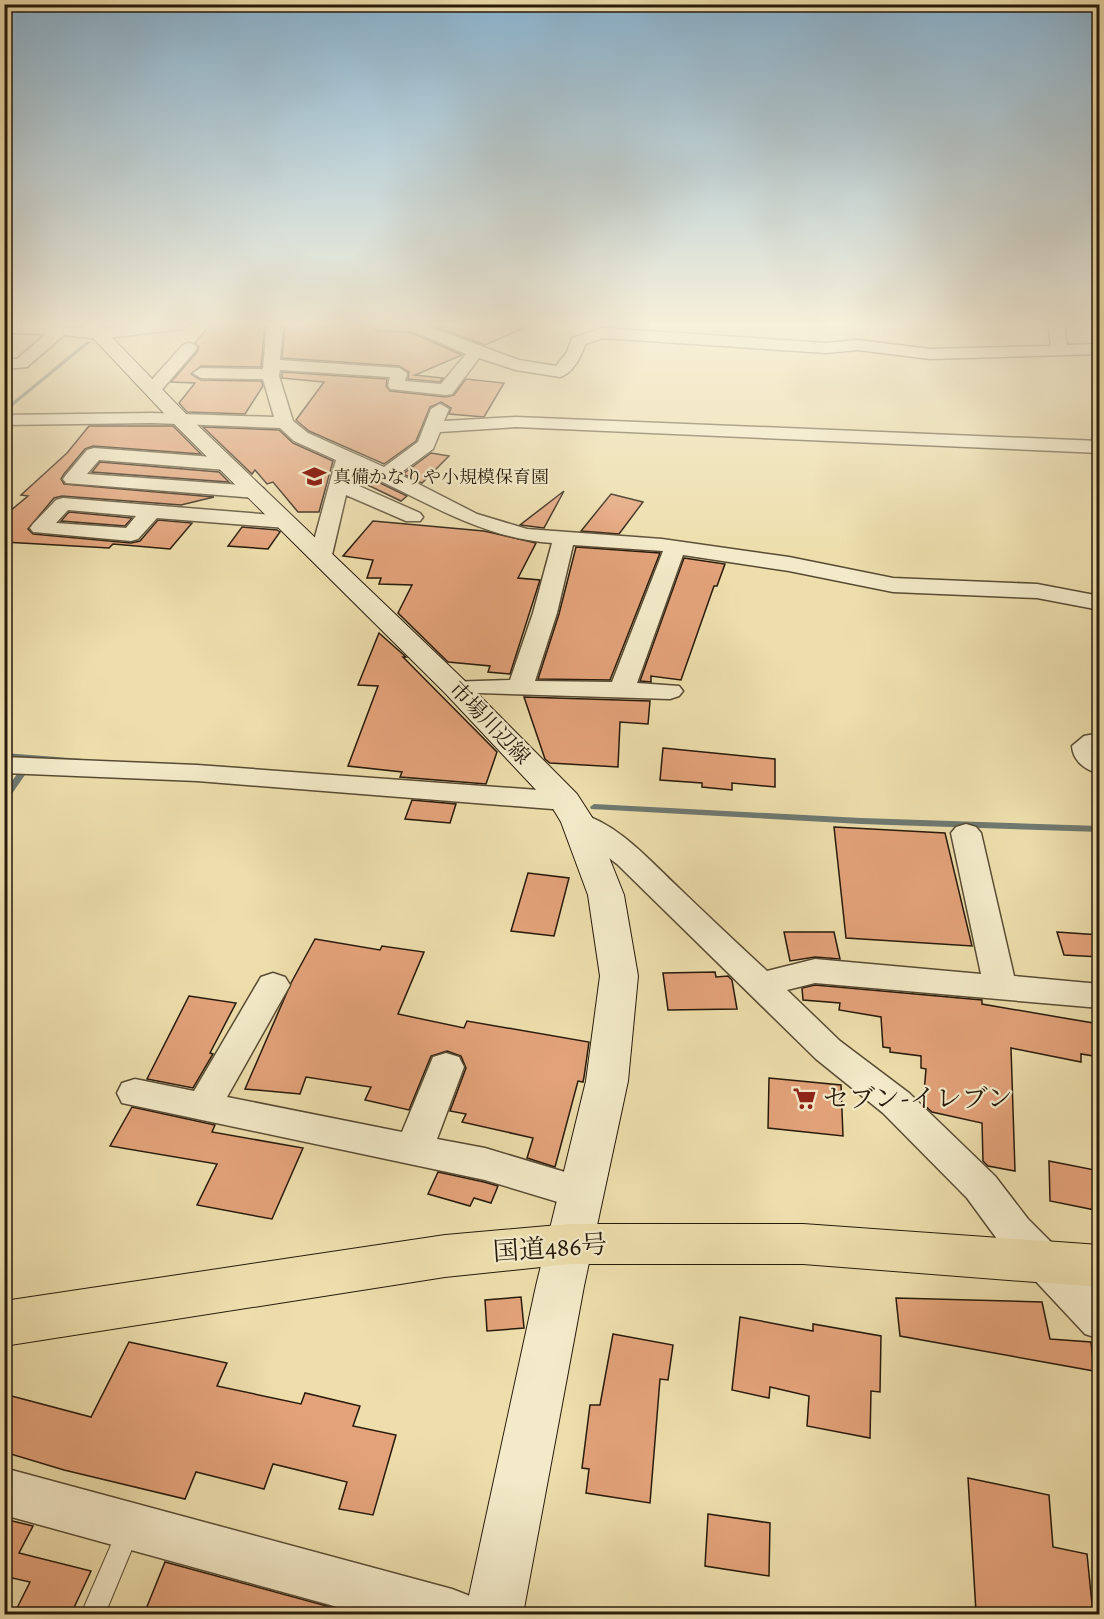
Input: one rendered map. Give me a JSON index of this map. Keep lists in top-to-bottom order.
{
  "streets": {
    "highway": ["国道486号"],
    "main road": ["市場川辺線"]
  },
  "crossings": [
    ["市場川辺線", "国道486号"]
  ],
  "places": {
    "school or university": ["真備かなりや小規模保育園"],
    "supermarket": ["セブン-イレブン"]
  }
}
